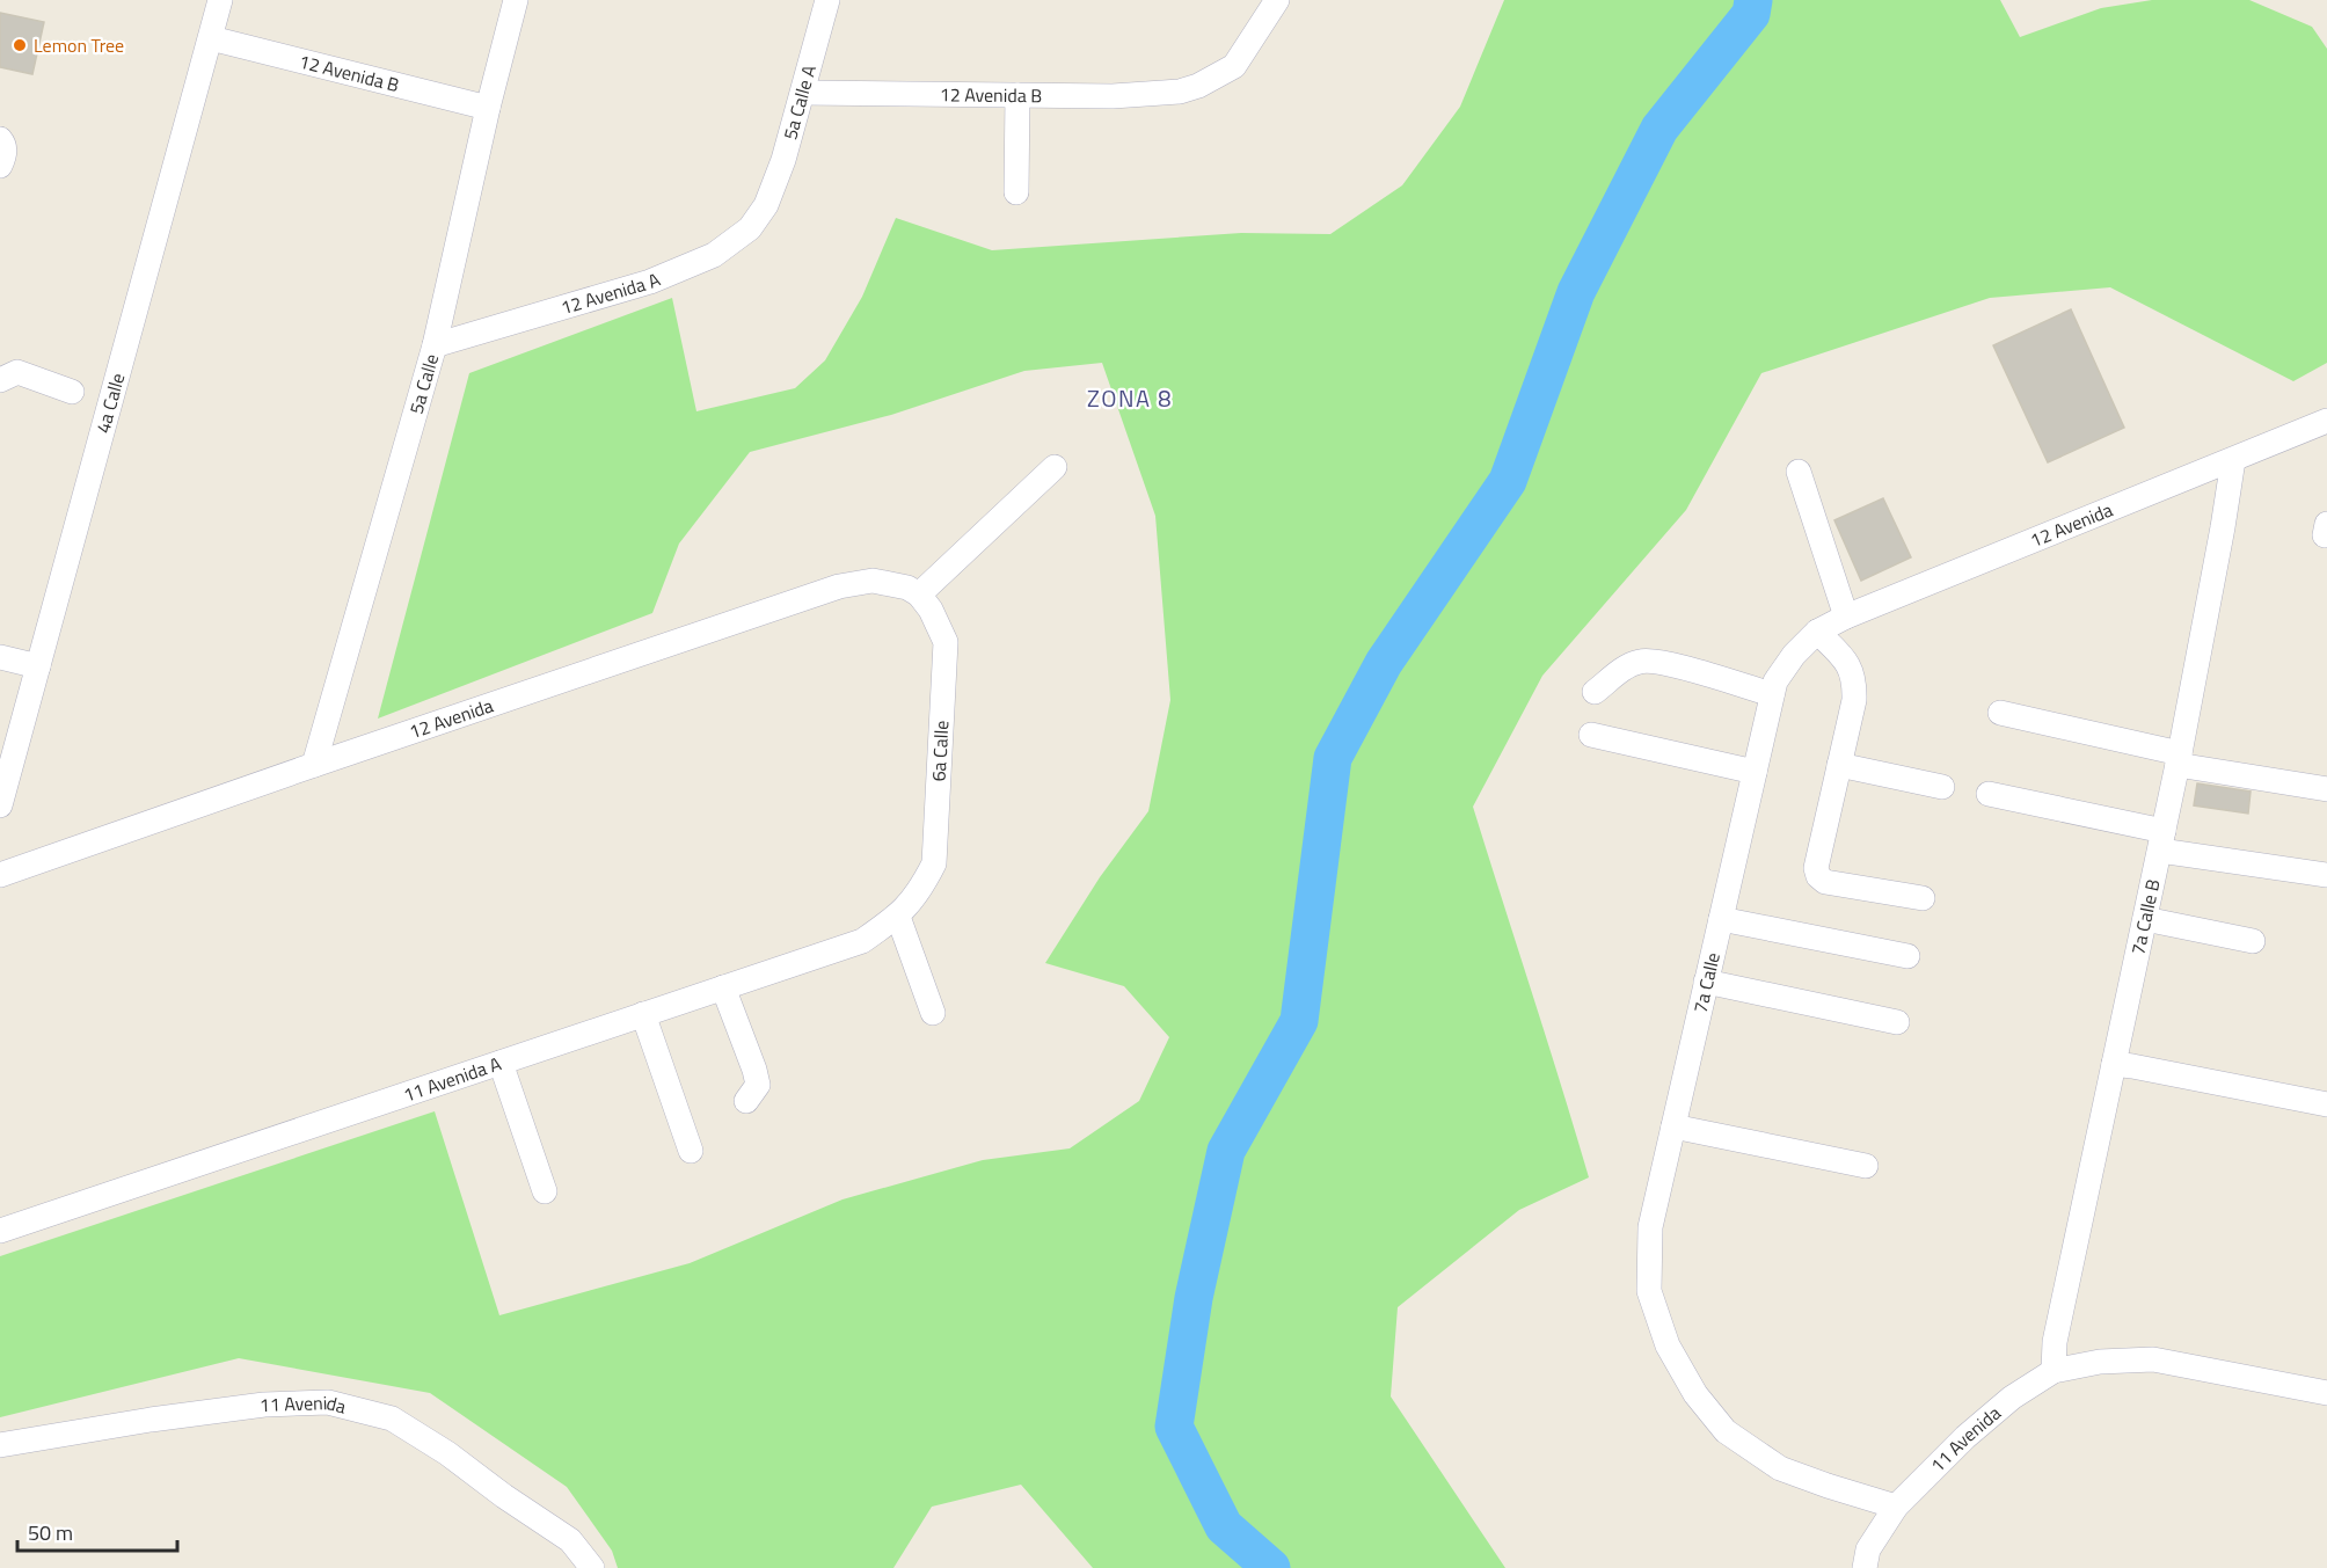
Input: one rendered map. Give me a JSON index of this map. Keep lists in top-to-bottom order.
{
  "streets": {
    "street": [
      "12 Avenida B",
      "5a Calle A",
      "12 Avenida A",
      "5a Calle",
      "4a Calle",
      "12 Avenida",
      "6a Calle",
      "7a Calle B",
      "7a Calle",
      "11 Avenida A",
      "11 Avenida"
    ]
  },
  "crossings": [
    ["12 Avenida B", "5a Calle A"],
    ["12 Avenida B", "5a Calle"],
    ["12 Avenida B", "4a Calle"],
    ["5a Calle A", "12 Avenida A"],
    ["12 Avenida A", "5a Calle"],
    ["5a Calle", "12 Avenida"],
    ["12 Avenida", "6a Calle"],
    ["12 Avenida", "7a Calle B"],
    ["12 Avenida", "7a Calle"],
    ["6a Calle", "11 Avenida A"],
    ["7a Calle B", "11 Avenida"],
    ["7a Calle", "11 Avenida"]
  ],
  "districts": ["ZONA 8"],
  "places": ["Lemon Tree"],
  "scale_bar": "50 m"
}
